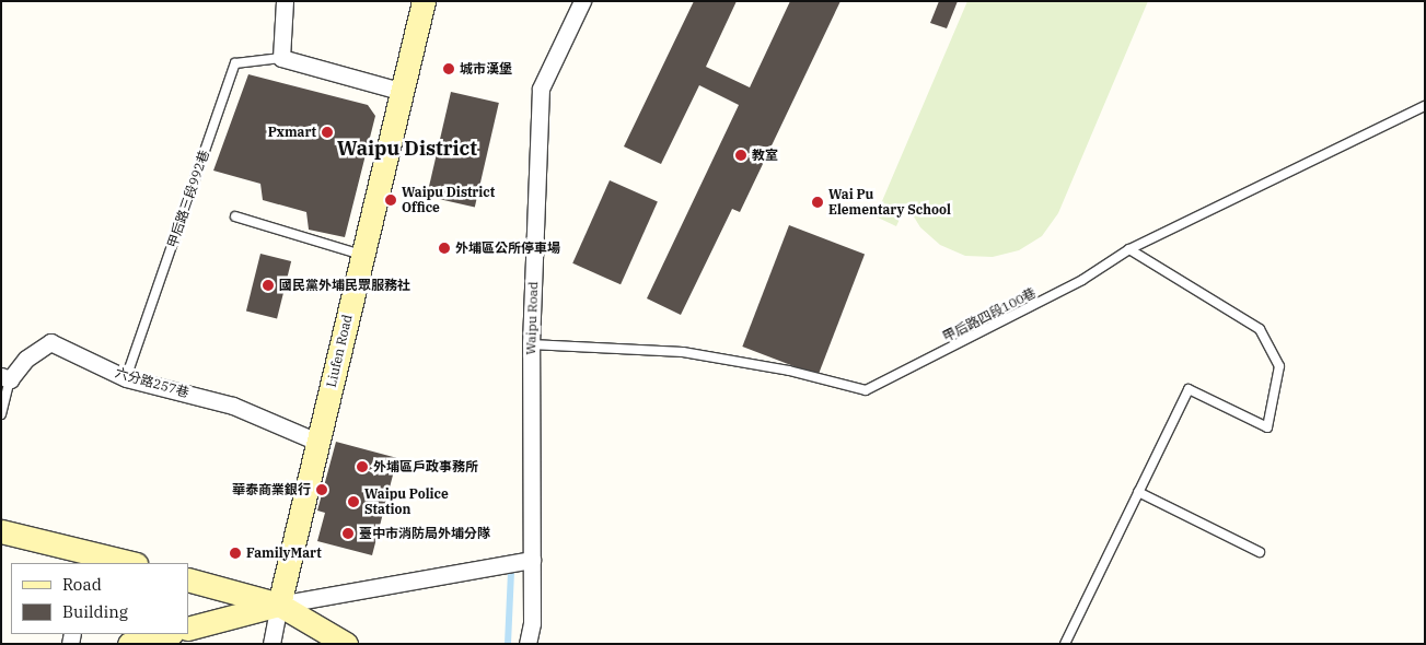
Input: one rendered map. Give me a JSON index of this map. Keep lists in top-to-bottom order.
{
  "streets": {
    "street": [
      "甲后路三段992巷",
      "Waipu Road",
      "Liufen Road",
      "六分路257巷"
    ],
    "lane": ["甲后路四段100巷"]
  },
  "crossings": [
    ["甲后路三段992巷", "Liufen Road"],
    ["甲后路三段992巷", "六分路257巷"],
    ["甲后路四段100巷", "Waipu Road"],
    ["Liufen Road", "六分路257巷"]
  ],
  "districts": ["Waipu District"],
  "places": [
    "城市漢堡",
    "Pxmart",
    "教室",
    "Waipu District Office",
    "Wai Pu Elementary School",
    "外埔區公所停車場",
    "國民黨外埔民眾服務社",
    "外埔區戶政事務所",
    "華泰商業銀行",
    "Waipu Police Station",
    "臺中市消防局外埔分隊",
    "FamilyMart"
  ],
  "legend": ["Road", "Building"]
}
